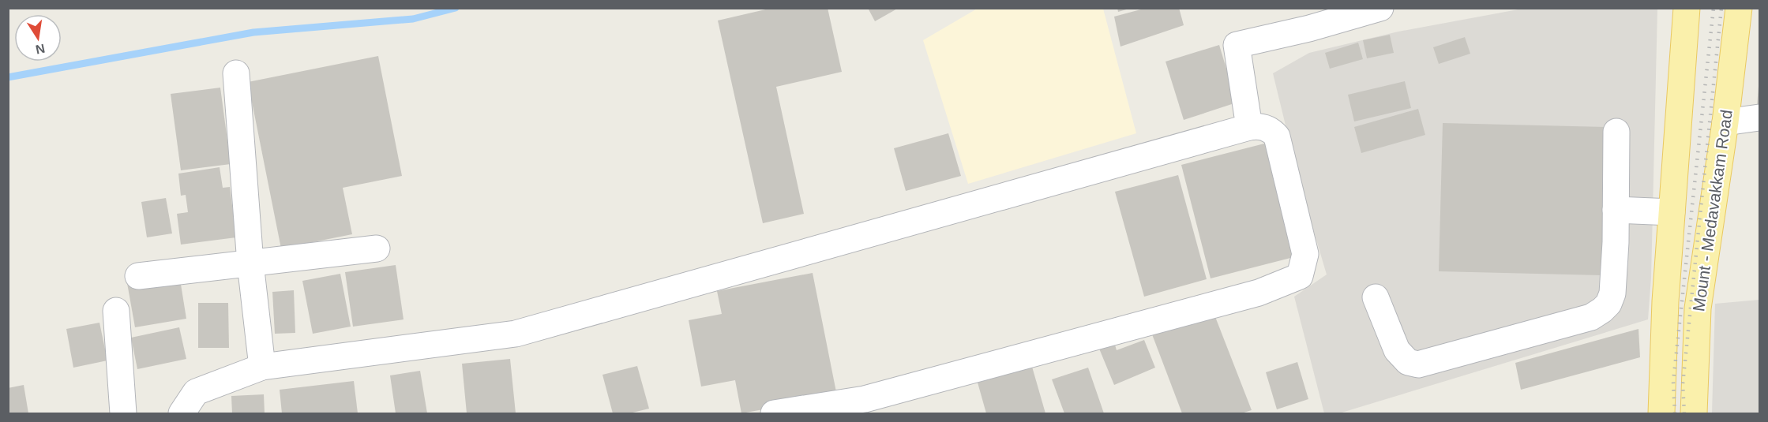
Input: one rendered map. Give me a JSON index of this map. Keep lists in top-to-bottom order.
{
  "streets": {
    "main road": ["Mount - Medavakkam Road"]
  },
  "north": "bottom"
}
